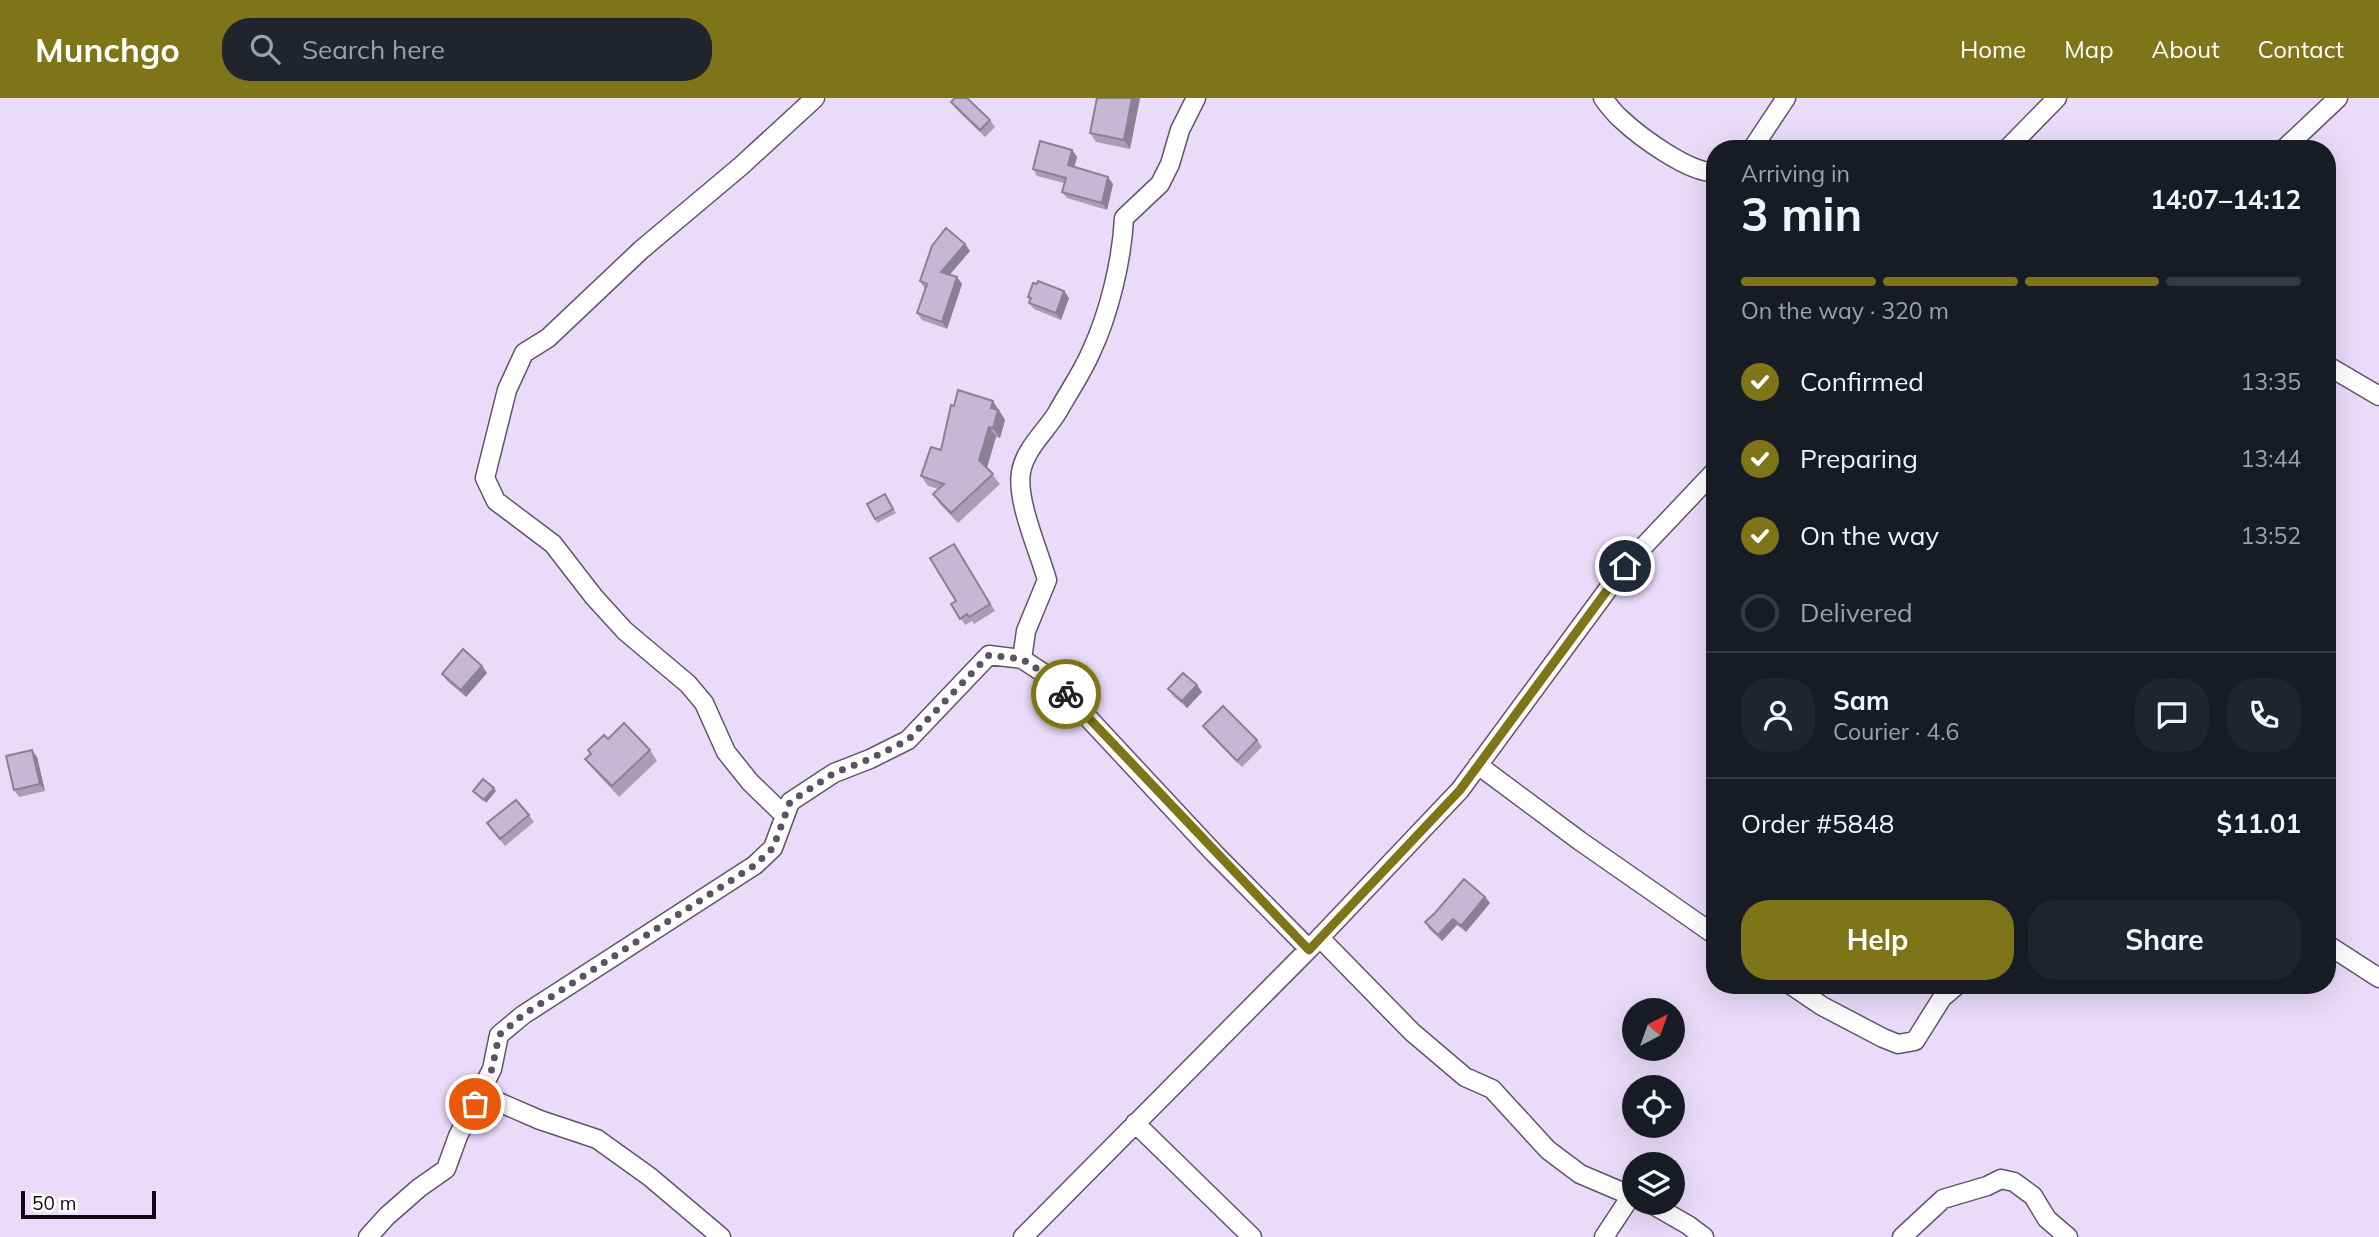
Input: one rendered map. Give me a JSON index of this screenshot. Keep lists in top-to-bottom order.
{
  "scale_bar": "50 m",
  "north": "top right",
  "page": {
    "header": "Munchgo",
    "search": "Search here",
    "nav": [
      "Home",
      "Map",
      "About",
      "Contact"
    ],
    "heading": ["3 min", "Arriving in", "14:07–14:12"],
    "panel": [
      "Sam",
      "Courier · 4.6",
      "Order #5848",
      "$11.01"
    ],
    "bar": "On the way · 320 m",
    "list": [
      ["Confirmed", "13:35"],
      ["Preparing", "13:44"],
      ["On the way", "13:52"],
      "Delivered"
    ],
    "buttons": ["Help", "Share"],
    "scale": "50 m"
  }
}
